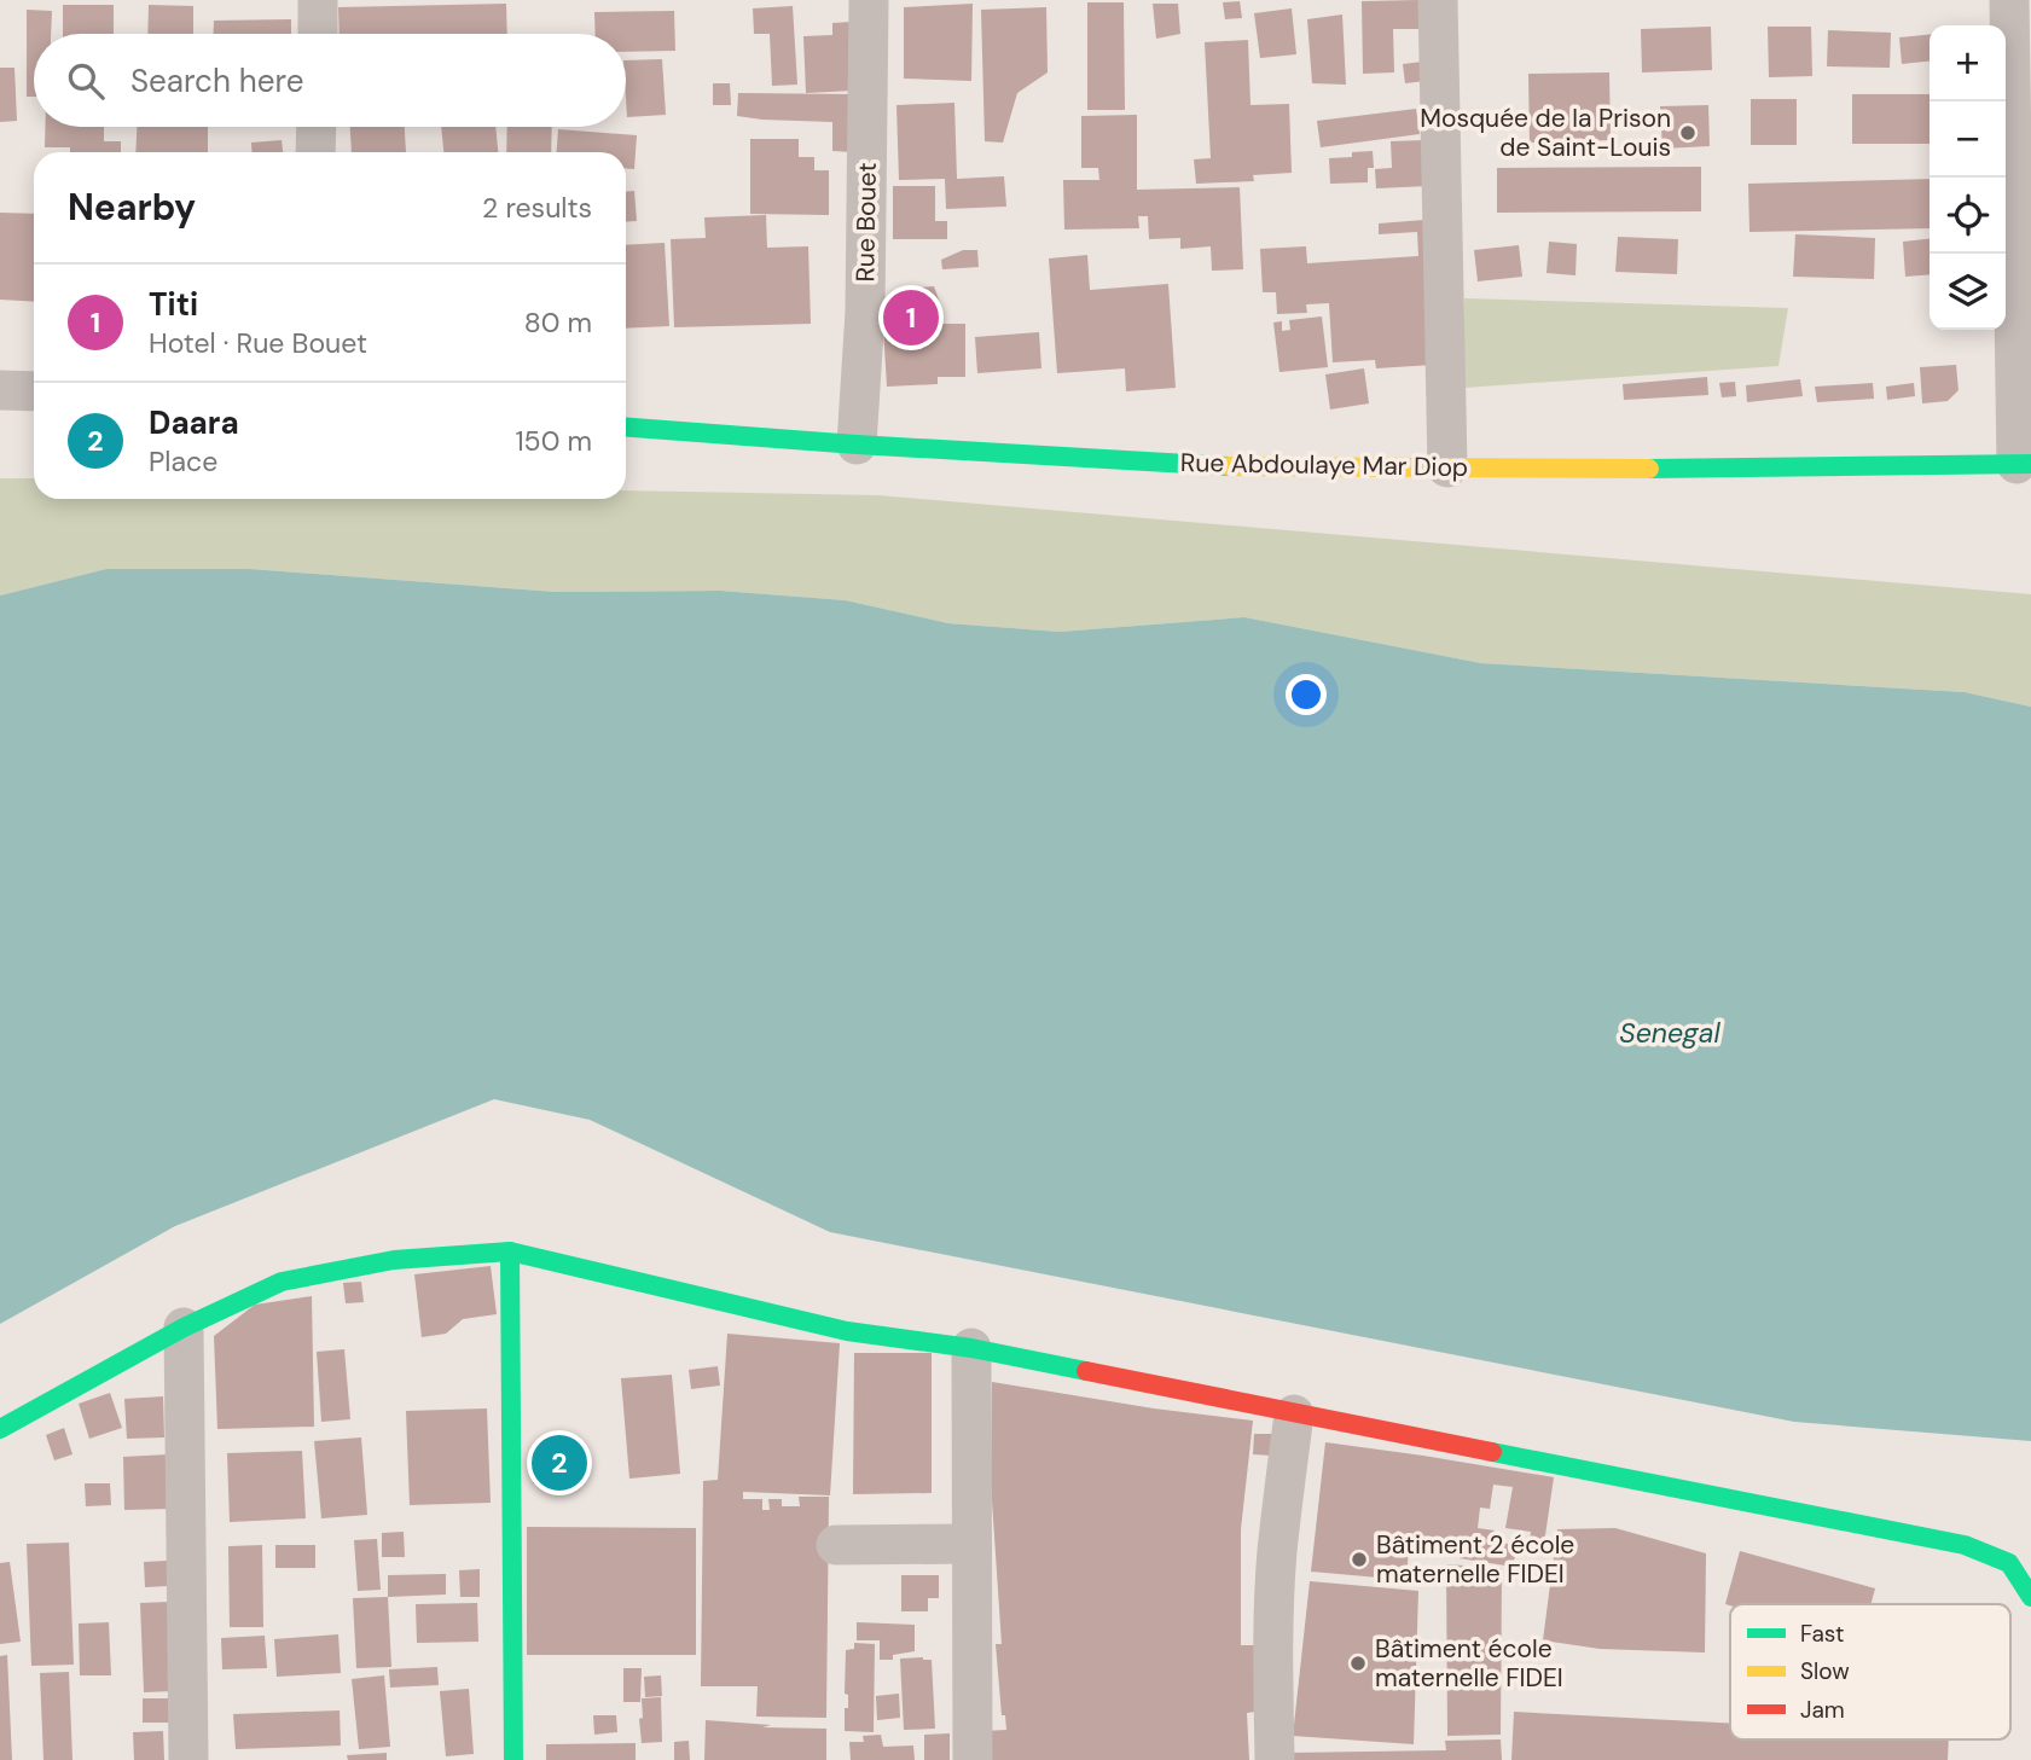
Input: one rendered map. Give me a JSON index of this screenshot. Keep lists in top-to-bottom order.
{
  "streets": {
    "street": ["Rue Bouet", "Rue Abdoulaye Mar Diop"]
  },
  "crossings": [
    ["Rue Bouet", "Rue Abdoulaye Mar Diop"]
  ],
  "water": ["Senegal"],
  "places": ["Mosquée de la Prison de Saint-Louis", "Bâtiment 2 école maternelle FIDEI", "Bâtiment école maternelle FIDEI"],
  "legend": ["Fast", "Slow", "Jam"],
  "page": {
    "map_buttons": ["+", "−"],
    "search": "Search here",
    "heading": ["Nearby", "2 results"],
    "list": [
      {
        "mark": "1",
        "name": "Titi",
        "note": "Hotel · Rue Bouet",
        "value": "80 m"
      },
      {
        "mark": "2",
        "name": "Daara",
        "note": "Place",
        "value": "150 m"
      }
    ],
    "pins": ["1", "2"]
  }
}
